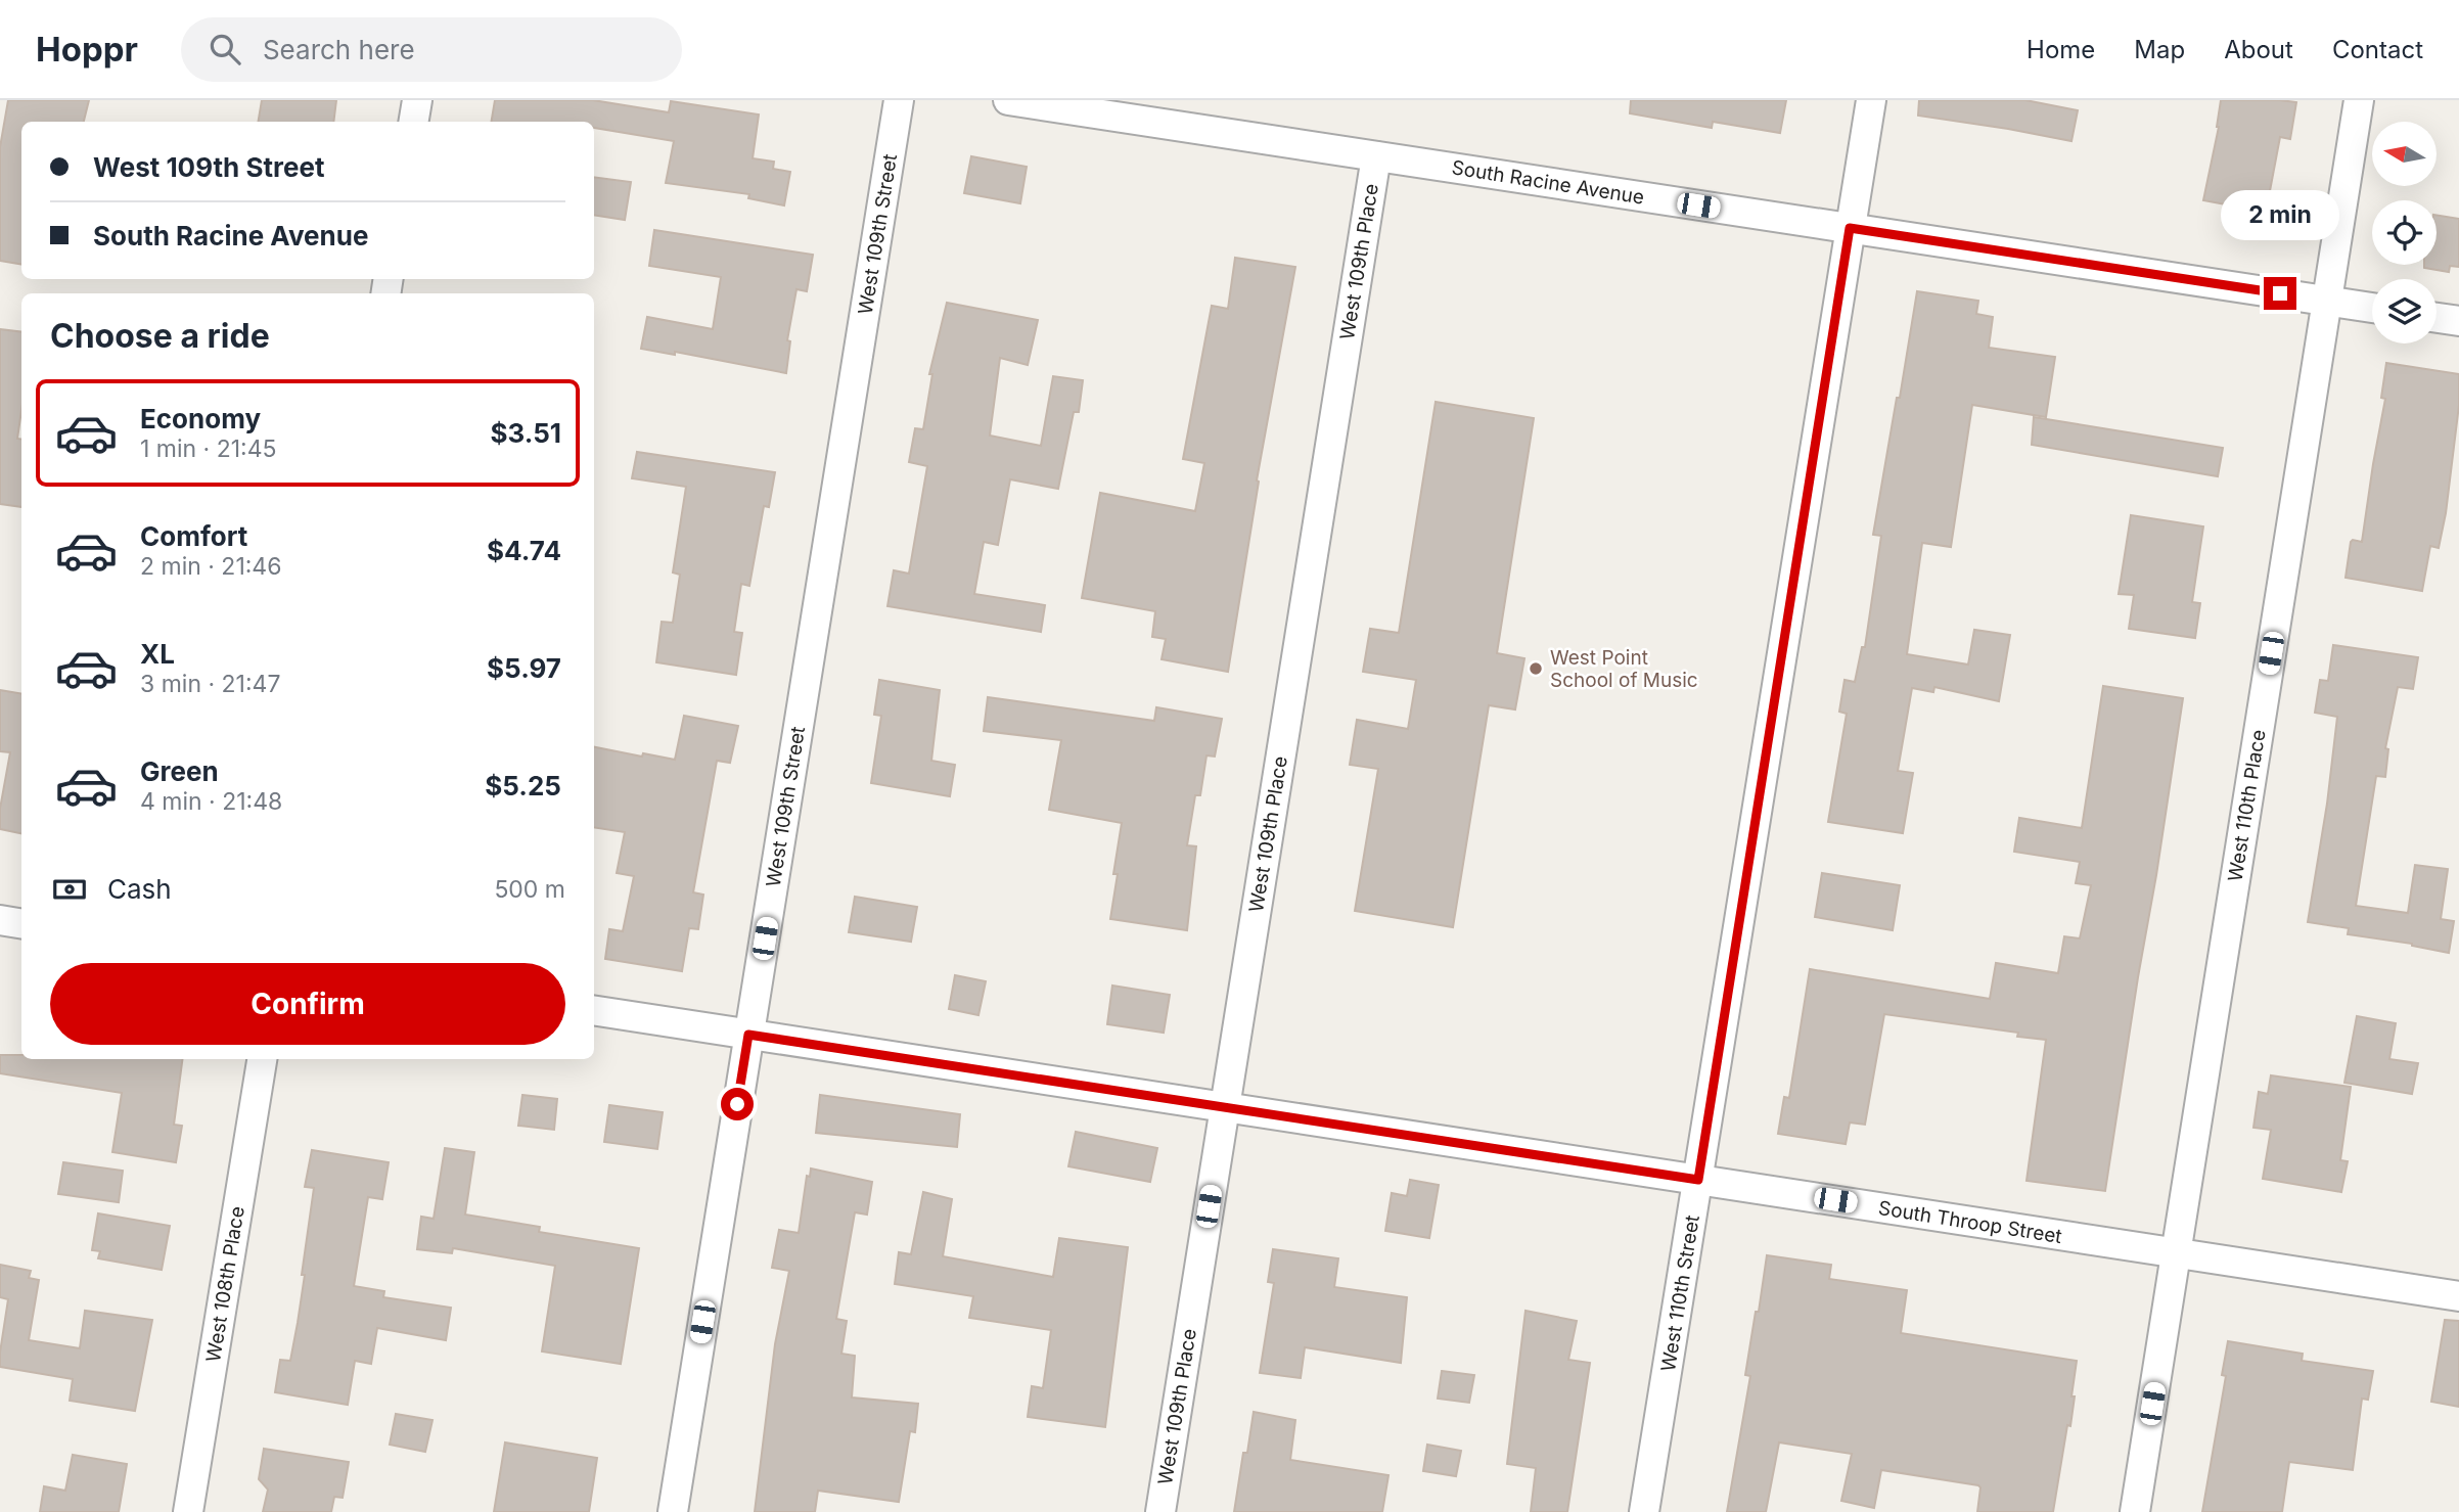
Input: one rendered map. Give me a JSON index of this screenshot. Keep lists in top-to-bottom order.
{
  "streets": {
    "street": [
      "South Racine Avenue",
      "West 109th Street",
      "West 109th Place",
      "West 110th Place",
      "South Throop Street",
      "West 108th Place",
      "West 110th Street"
    ]
  },
  "crossings": [
    ["South Racine Avenue", "West 109th Place"],
    ["South Racine Avenue", "West 110th Place"],
    ["South Racine Avenue", "West 110th Street"],
    ["West 109th Street", "South Throop Street"],
    ["West 109th Place", "South Throop Street"],
    ["West 110th Place", "South Throop Street"],
    ["South Throop Street", "West 110th Street"]
  ],
  "places": ["West Point School of Music"],
  "north": "left",
  "page": {
    "header": "Hoppr",
    "search": "Search here",
    "nav": [
      "Home",
      "Map",
      "About",
      "Contact"
    ],
    "banner": ["West 109th Street", "South Racine Avenue"],
    "bubble": "2 min",
    "heading": "Choose a ride",
    "list": [
      {
        "name": "Economy",
        "note": "1 min · 21:45",
        "value": "$3.51"
      },
      {
        "name": "Comfort",
        "note": "2 min · 21:46",
        "value": "$4.74"
      },
      {
        "name": "XL",
        "note": "3 min · 21:47",
        "value": "$5.97"
      },
      {
        "name": "Green",
        "note": "4 min · 21:48",
        "value": "$5.25"
      }
    ],
    "pay": ["Cash", "500 m"],
    "buttons": "Confirm"
  }
}
